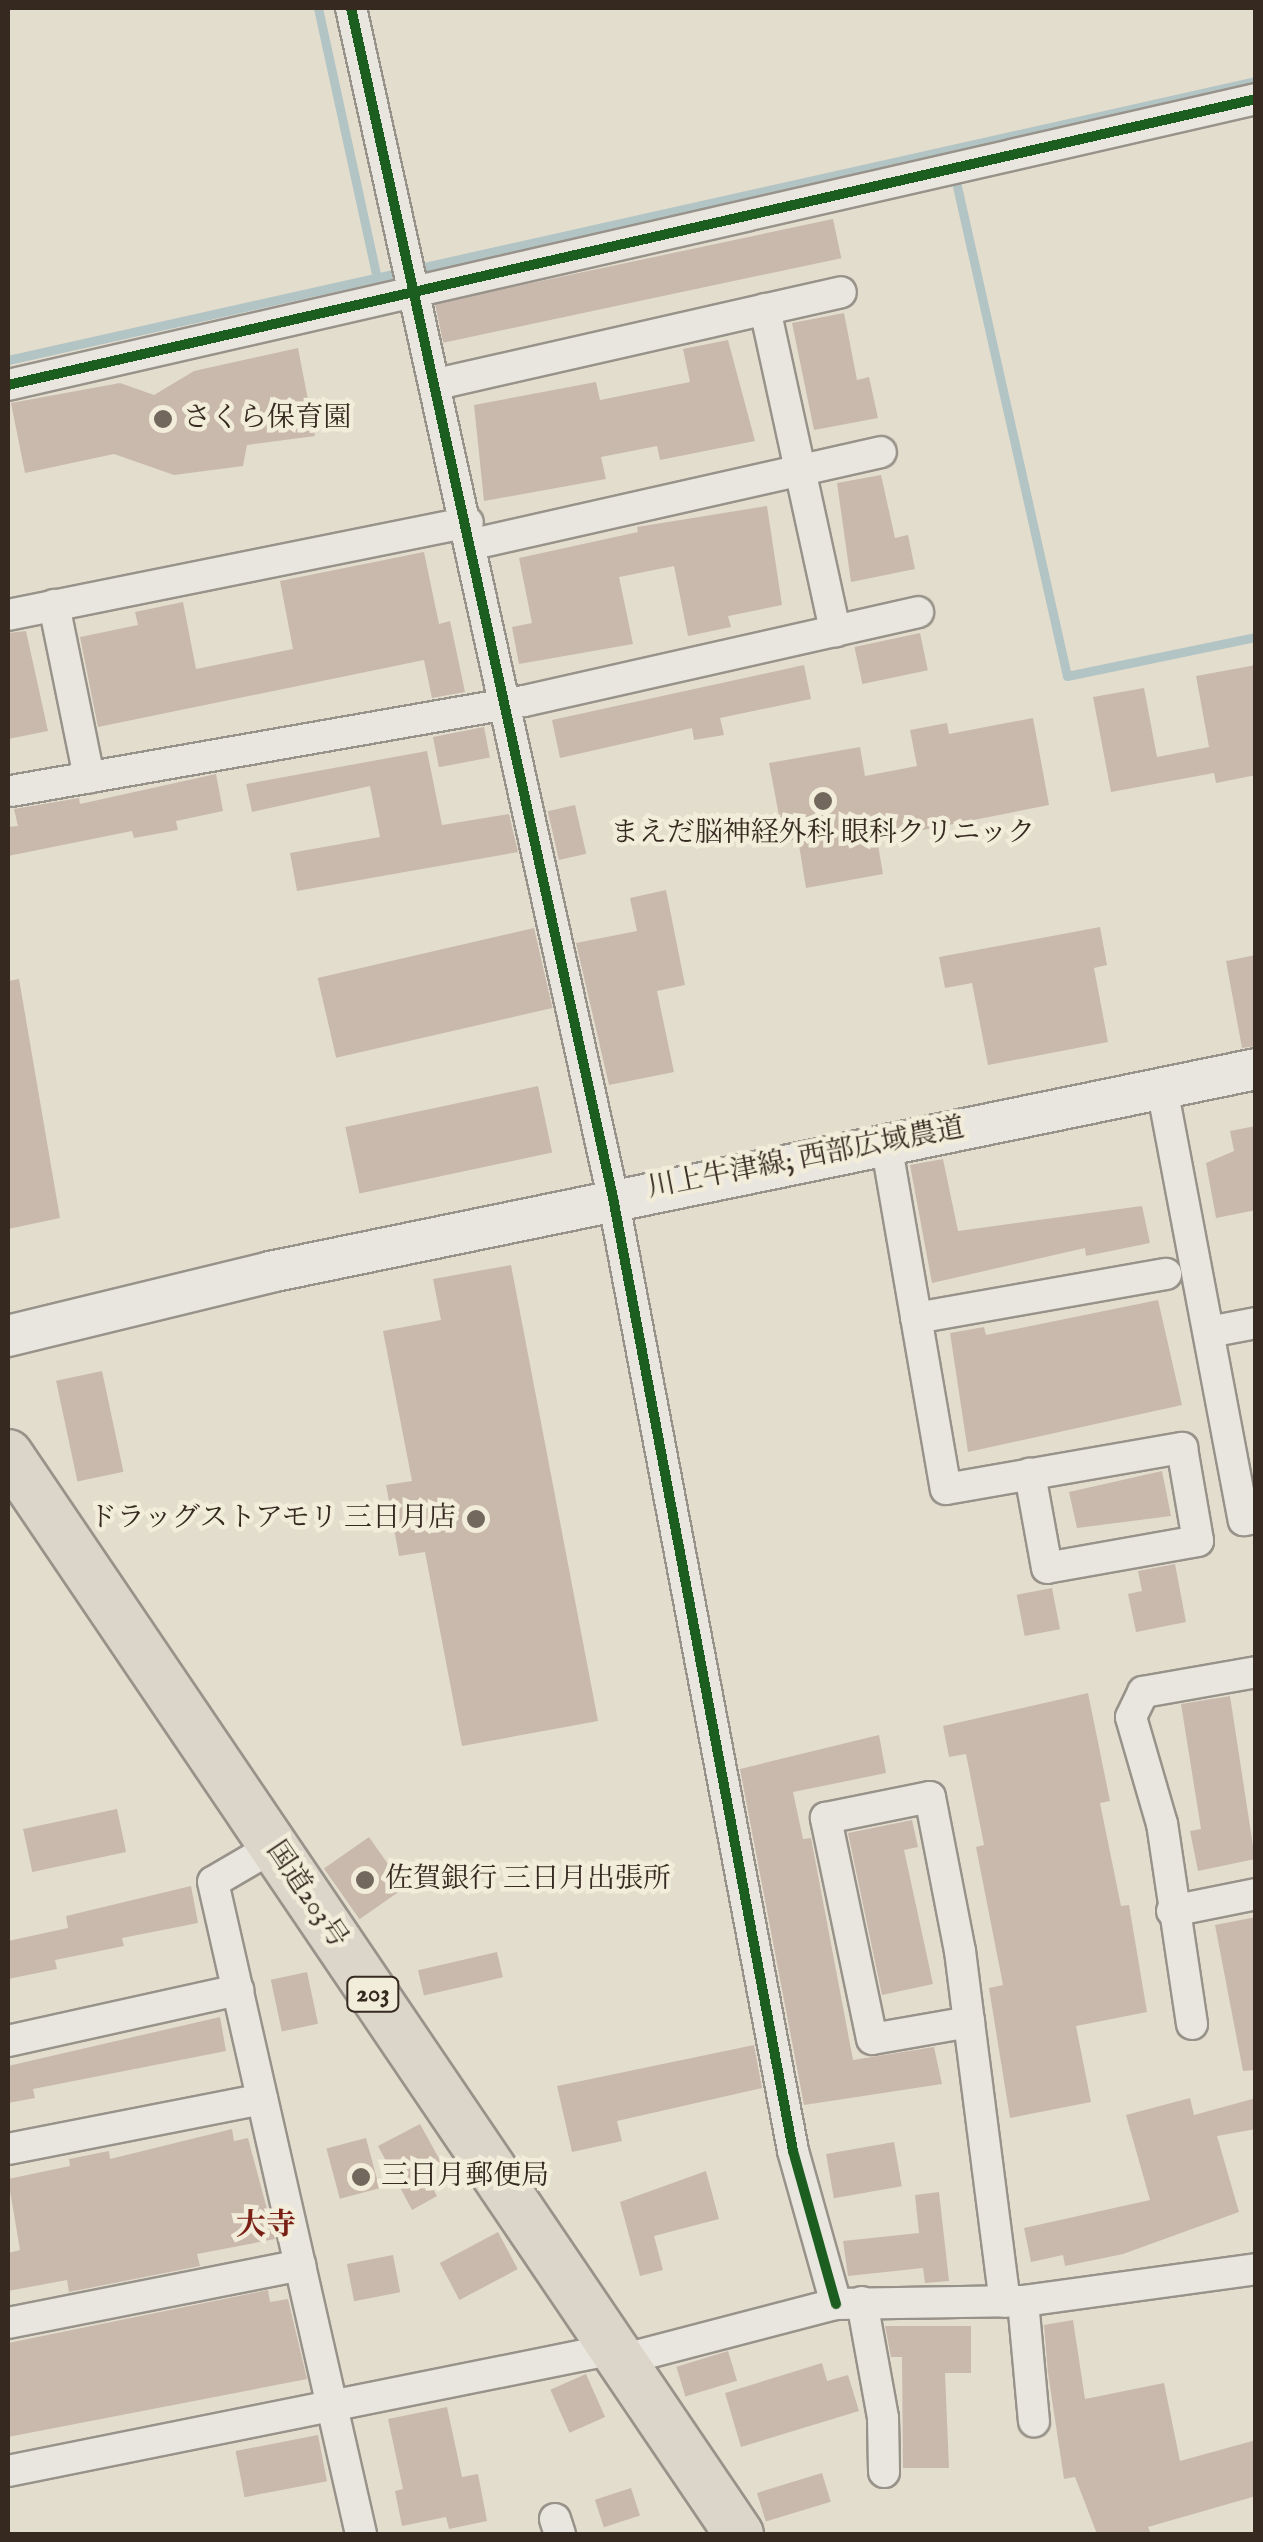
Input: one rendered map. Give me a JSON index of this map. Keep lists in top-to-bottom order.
{
  "streets": {
    "highway": ["国道203号", "203"],
    "main road": ["川上牛津線; 西部広域農道"]
  },
  "districts": ["大寺"],
  "places": [
    "さくら保育園",
    "まえだ脳神経外科 眼科クリニック",
    "ドラッグストアモリ 三日月店",
    "佐賀銀行 三日月出張所",
    "三日月郵便局"
  ]
}
